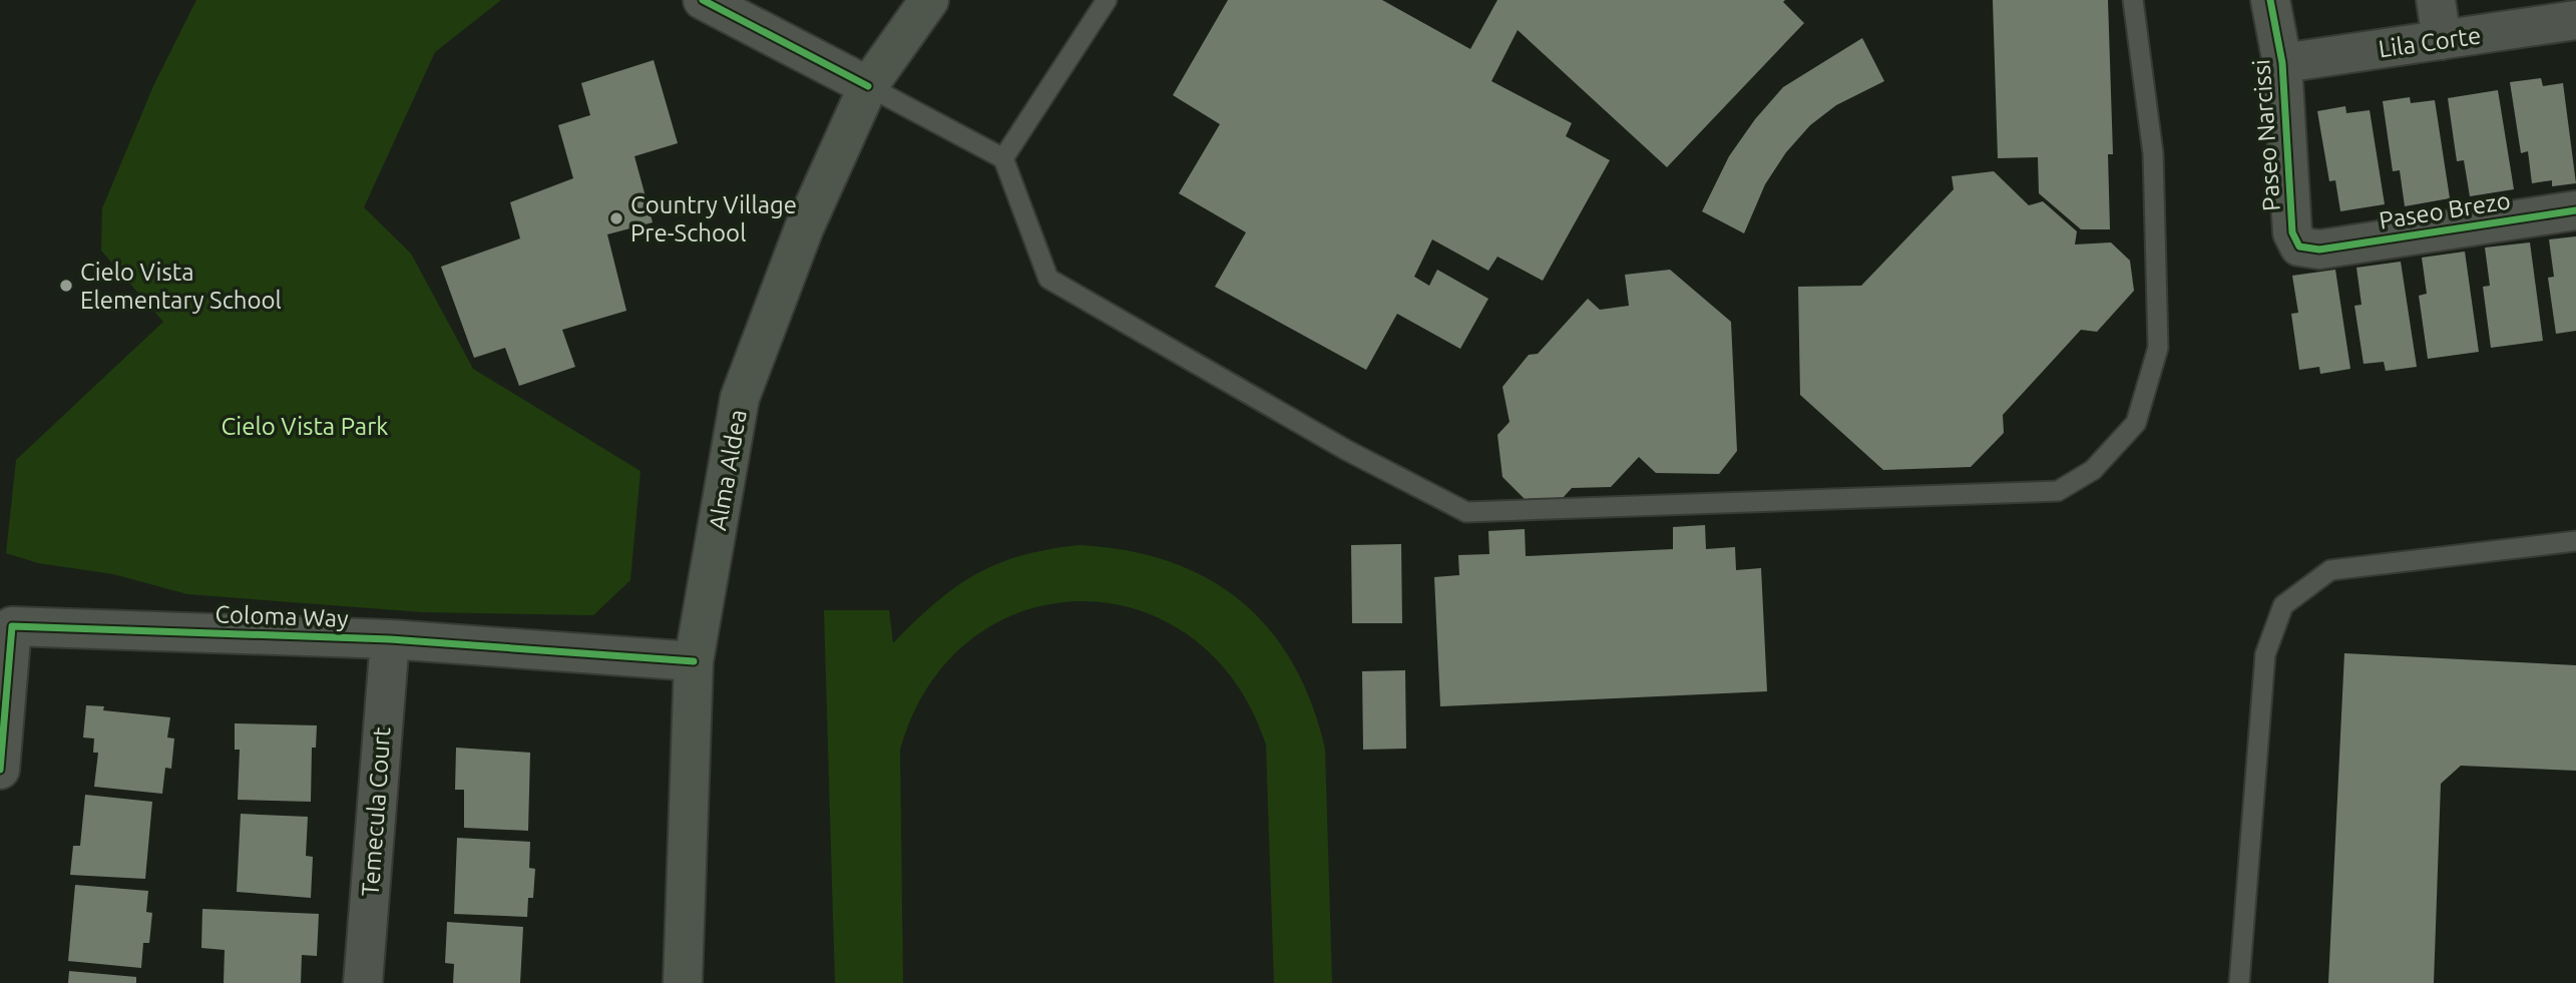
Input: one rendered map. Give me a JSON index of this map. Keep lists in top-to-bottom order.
{
  "streets": {
    "main road": ["Alma Aldea"],
    "street": [
      "Lila Corte",
      "Paseo Narcissi",
      "Paseo Brezo",
      "Coloma Way",
      "Temecula Court"
    ]
  },
  "crossings": [
    ["Lila Corte", "Paseo Narcissi"],
    ["Paseo Narcissi", "Paseo Brezo"],
    ["Alma Aldea", "Coloma Way"],
    ["Coloma Way", "Temecula Court"]
  ],
  "parks": ["Cielo Vista Park"],
  "places": ["Country Village Pre-School", "Cielo Vista Elementary School"]
}
